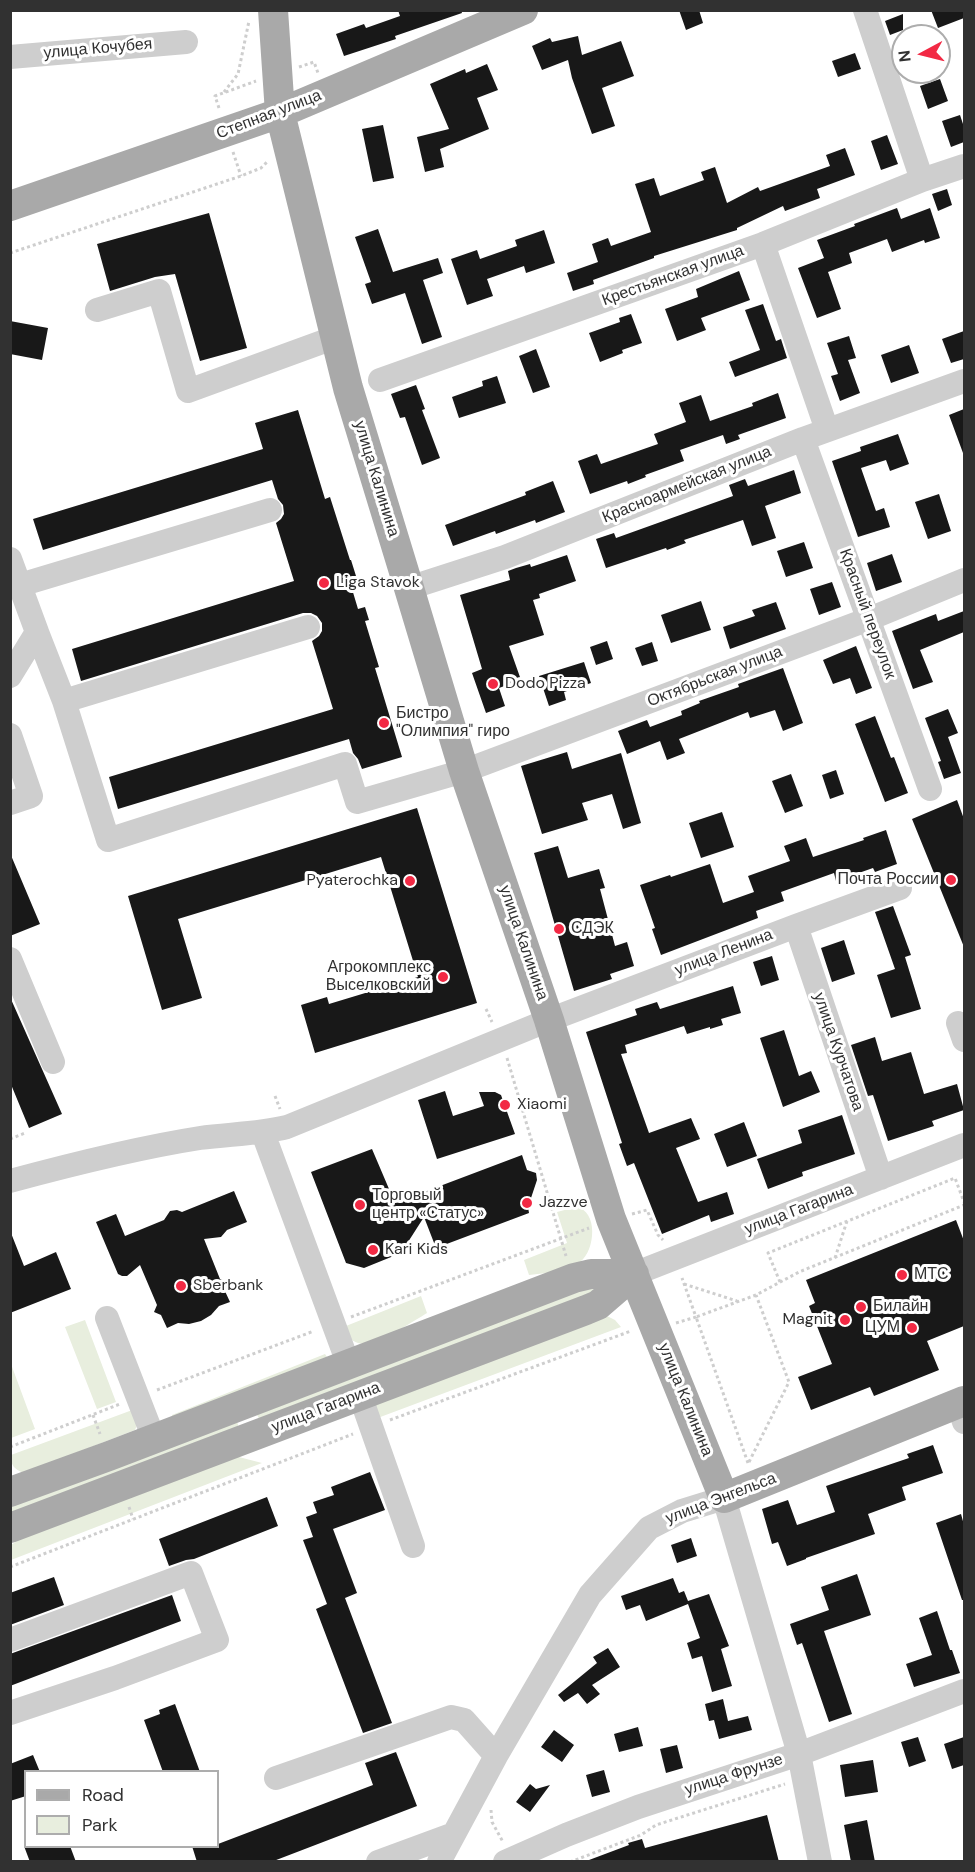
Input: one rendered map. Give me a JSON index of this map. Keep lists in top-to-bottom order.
{
  "streets": {
    "main road": [
      "Степная улица",
      "улица Калинина",
      "улица Гагарина",
      "улица Энгельса"
    ],
    "street": [
      "улица Кочубея",
      "Крестьянская улица",
      "Красноармейская улица",
      "Красный переулок",
      "Октябрьская улица",
      "улица Ленина",
      "улица Курчатова",
      "улица Фрунзе"
    ]
  },
  "crossings": [
    ["Степная улица", "улица Калинина"],
    ["улица Калинина", "Красноармейская улица"],
    ["улица Калинина", "Октябрьская улица"],
    ["улица Калинина", "улица Ленина"],
    ["улица Калинина", "улица Гагарина"],
    ["улица Калинина", "улица Энгельса"],
    ["улица Калинина", "улица Фрунзе"],
    ["Красноармейская улица", "Красный переулок"],
    ["Красный переулок", "Октябрьская улица"],
    ["улица Ленина", "улица Курчатова"],
    ["улица Курчатова", "улица Гагарина"]
  ],
  "places": [
    "Liga Stavok",
    "Dodo Pizza",
    "Бистро \"Олимпия\" гиро",
    "Почта России",
    "Pyaterochka",
    "СДЭК",
    "Агрокомплекс Выселковский",
    "Xiaomi",
    "Jazzve",
    "Торговый центр «Статус»",
    "Kari Kids",
    "МТС",
    "Sberbank",
    "Билайн",
    "Magnit",
    "ЦУМ"
  ],
  "legend": ["Road", "Park"],
  "north": "left"
}
